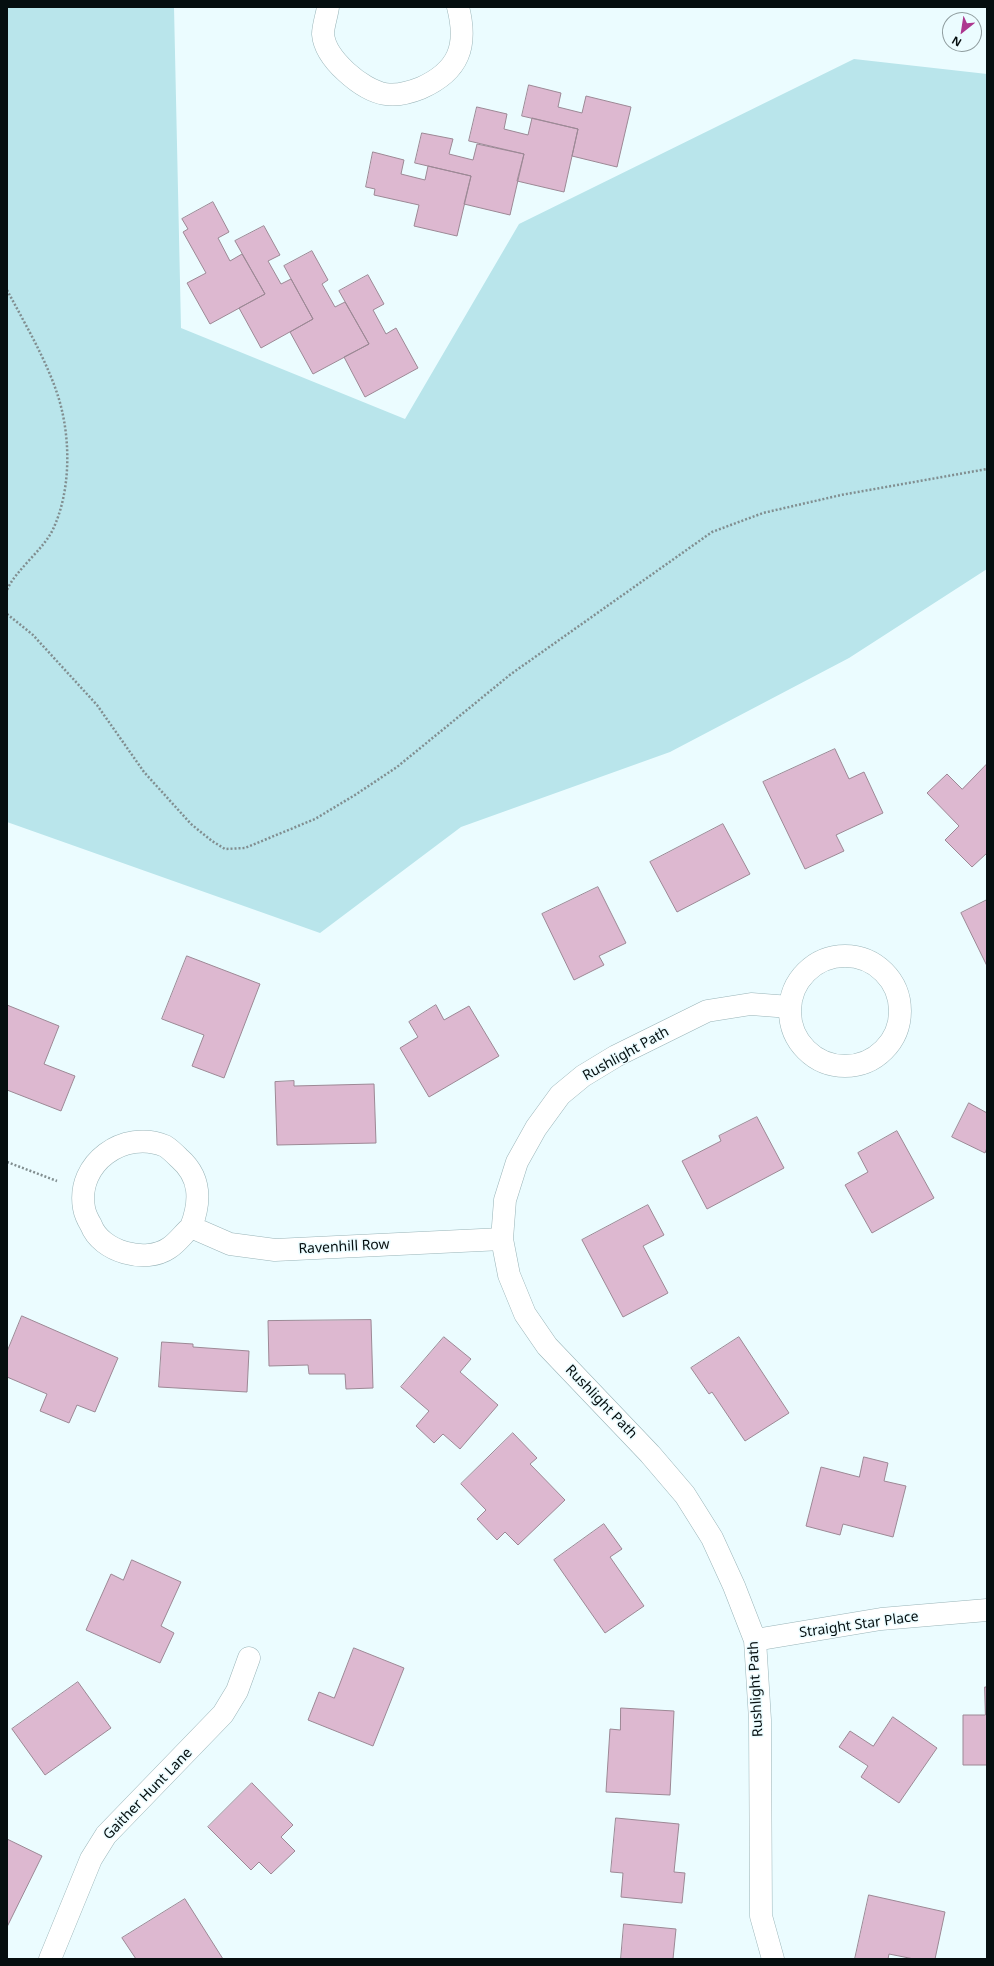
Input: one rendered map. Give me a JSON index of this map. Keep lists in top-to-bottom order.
{
  "streets": {
    "street": [
      "Rushlight Path",
      "Ravenhill Row",
      "Straight Star Place",
      "Gaither Hunt Lane"
    ]
  },
  "crossings": [
    ["Rushlight Path", "Ravenhill Row"],
    ["Rushlight Path", "Straight Star Place"]
  ],
  "north": "bottom left"
}
